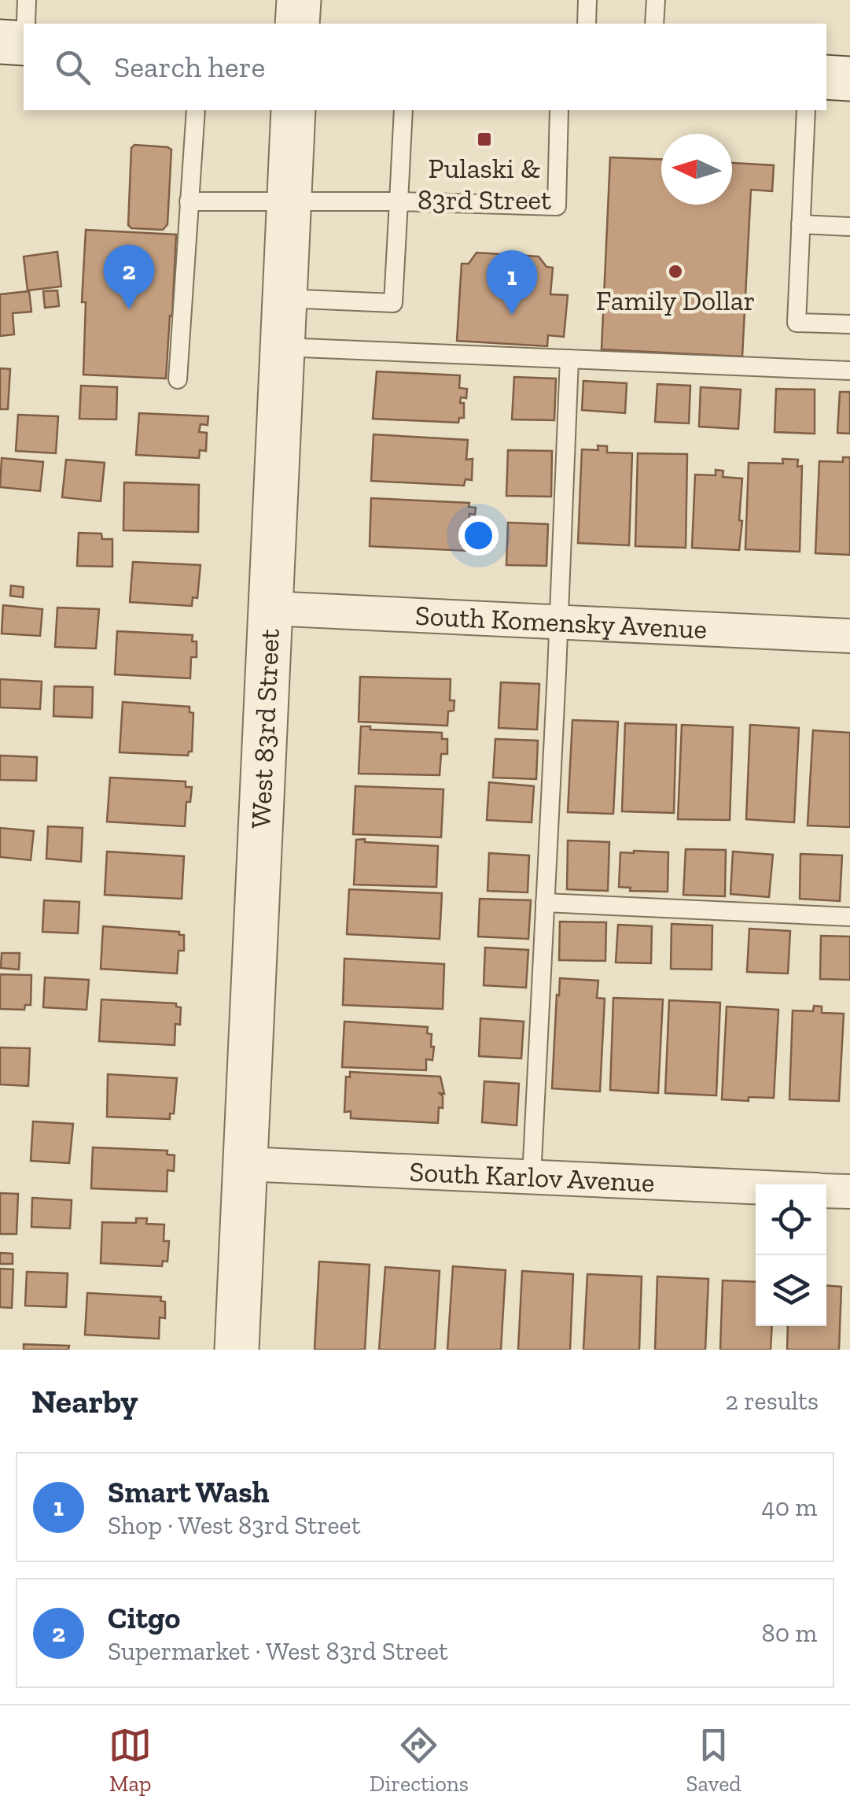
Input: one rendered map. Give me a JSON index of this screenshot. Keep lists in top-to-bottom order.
{
  "streets": {
    "street": ["South Komensky Avenue", "West 83rd Street", "South Karlov Avenue"]
  },
  "crossings": [
    ["South Komensky Avenue", "West 83rd Street"],
    ["West 83rd Street", "South Karlov Avenue"]
  ],
  "places": {
    "transit": ["Pulaski & 83rd Street"],
    "other": ["Family Dollar"]
  },
  "north": "left",
  "page": {
    "search": "Search here",
    "pins": ["2", "1"],
    "heading": ["Nearby", "2 results"],
    "list": [
      {
        "mark": "1",
        "name": "Smart Wash",
        "note": "Shop · West 83rd Street",
        "value": "40 m"
      },
      {
        "mark": "2",
        "name": "Citgo",
        "note": "Supermarket · West 83rd Street",
        "value": "80 m"
      }
    ],
    "nav": ["Map", "Directions", "Saved"]
  }
}
